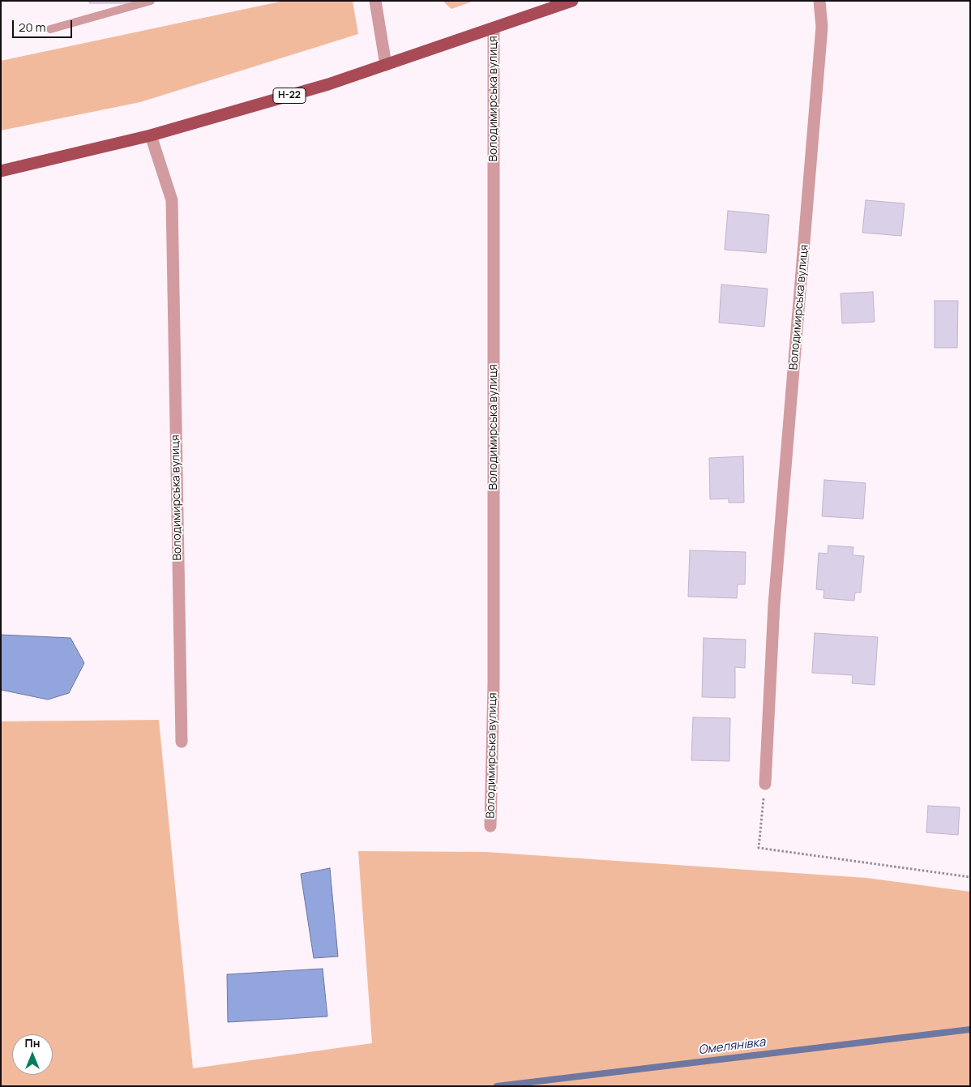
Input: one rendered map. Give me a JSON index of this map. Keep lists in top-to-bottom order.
{
  "streets": {
    "main road": ["Н-22"],
    "street": ["Володимирська вулиця"]
  },
  "crossings": [
    ["Н-22", "Володимирська вулиця"]
  ],
  "water": ["Омелянівка"],
  "scale_bar": "20 m",
  "north": "top"
}
